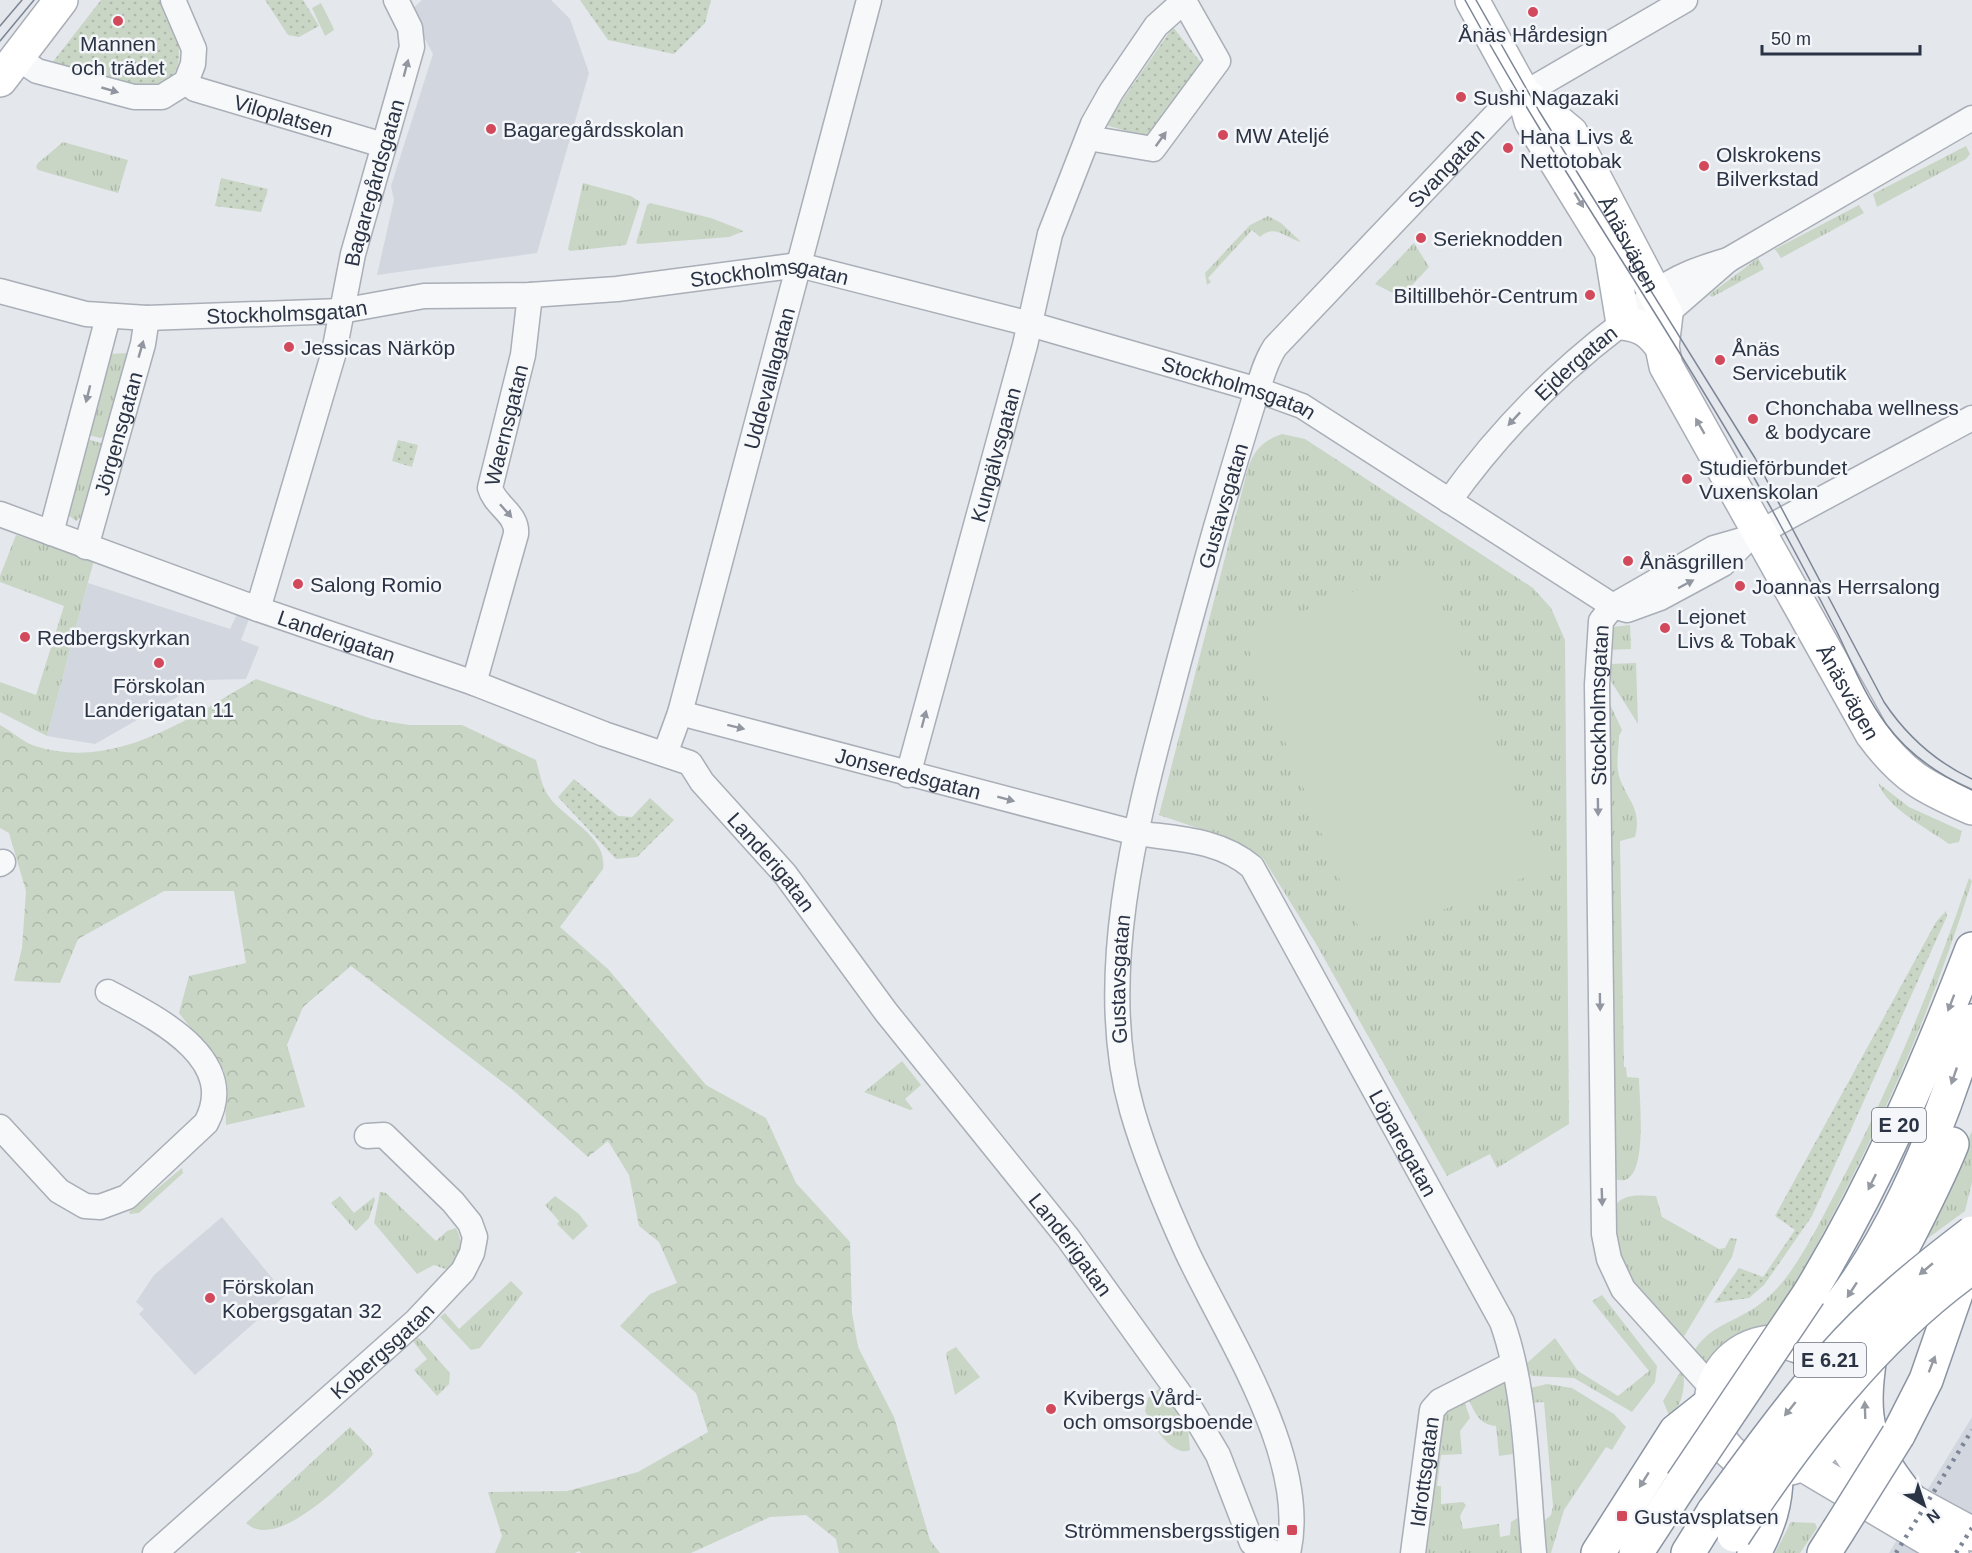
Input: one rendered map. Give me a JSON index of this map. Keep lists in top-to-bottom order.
{
  "streets": {
    "main road": ["Ånäsvägen", "E 20", "E 6.21"],
    "street": [
      "Viloplatsen",
      "Svangatan",
      "Bagaregårdsgatan",
      "Stockholmsgatan",
      "Ejdergatan",
      "Uddevallagatan",
      "Waernsgatan",
      "Jörgensgatan",
      "Kungälvsgatan",
      "Gustavsgatan",
      "Landerigatan",
      "Jonseredsgatan",
      "Löparegatan",
      "Kobergsgatan",
      "Idrottsgatan"
    ]
  },
  "crossings": [
    ["Viloplatsen", "Bagaregårdsgatan"],
    ["Svangatan", "Ånäsvägen"],
    ["Svangatan", "Stockholmsgatan"],
    ["Svangatan", "Gustavsgatan"],
    ["Bagaregårdsgatan", "Stockholmsgatan"],
    ["Bagaregårdsgatan", "Landerigatan"],
    ["Ånäsvägen", "Ejdergatan"],
    ["Stockholmsgatan", "Ejdergatan"],
    ["Stockholmsgatan", "Uddevallagatan"],
    ["Stockholmsgatan", "Waernsgatan"],
    ["Stockholmsgatan", "Jörgensgatan"],
    ["Stockholmsgatan", "Kungälvsgatan"],
    ["Stockholmsgatan", "Gustavsgatan"],
    ["Uddevallagatan", "Landerigatan"],
    ["Uddevallagatan", "Jonseredsgatan"],
    ["Waernsgatan", "Landerigatan"],
    ["Jörgensgatan", "Landerigatan"],
    ["Kungälvsgatan", "Jonseredsgatan"],
    ["Gustavsgatan", "Jonseredsgatan"],
    ["Gustavsgatan", "Löparegatan"],
    ["Jonseredsgatan", "Löparegatan"],
    ["Löparegatan", "Idrottsgatan"]
  ],
  "one_way": [
    "Ejdergatan",
    "Waernsgatan",
    "Kungälvsgatan",
    "Jonseredsgatan"
  ],
  "places": {
    "other": [
      "Ånäs Hårdesign",
      "Mannen och trädet",
      "Sushi Nagazaki",
      "Bagaregårdsskolan",
      "MW Ateljé",
      "Hana Livs & Nettotobak",
      "Olskrokens Bilverkstad",
      "Serieknodden",
      "Biltillbehör-Centrum",
      "Jessicas Närköp",
      "Ånäs Servicebutik",
      "Chonchaba wellness & bodycare",
      "Studieförbundet Vuxenskolan",
      "Ånäsgrillen",
      "Salong Romio",
      "Joannas Herrsalong",
      "Lejonet Livs & Tobak",
      "Redbergskyrkan",
      "Förskolan Landerigatan 11",
      "Förskolan Kobergsgatan 32",
      "Kvibergs Vård- och omsorgsboende"
    ],
    "transit": ["Gustavsplatsen", "Strömmensbergsstigen"]
  },
  "scale_bar": "50 m",
  "north": "bottom right"
}
